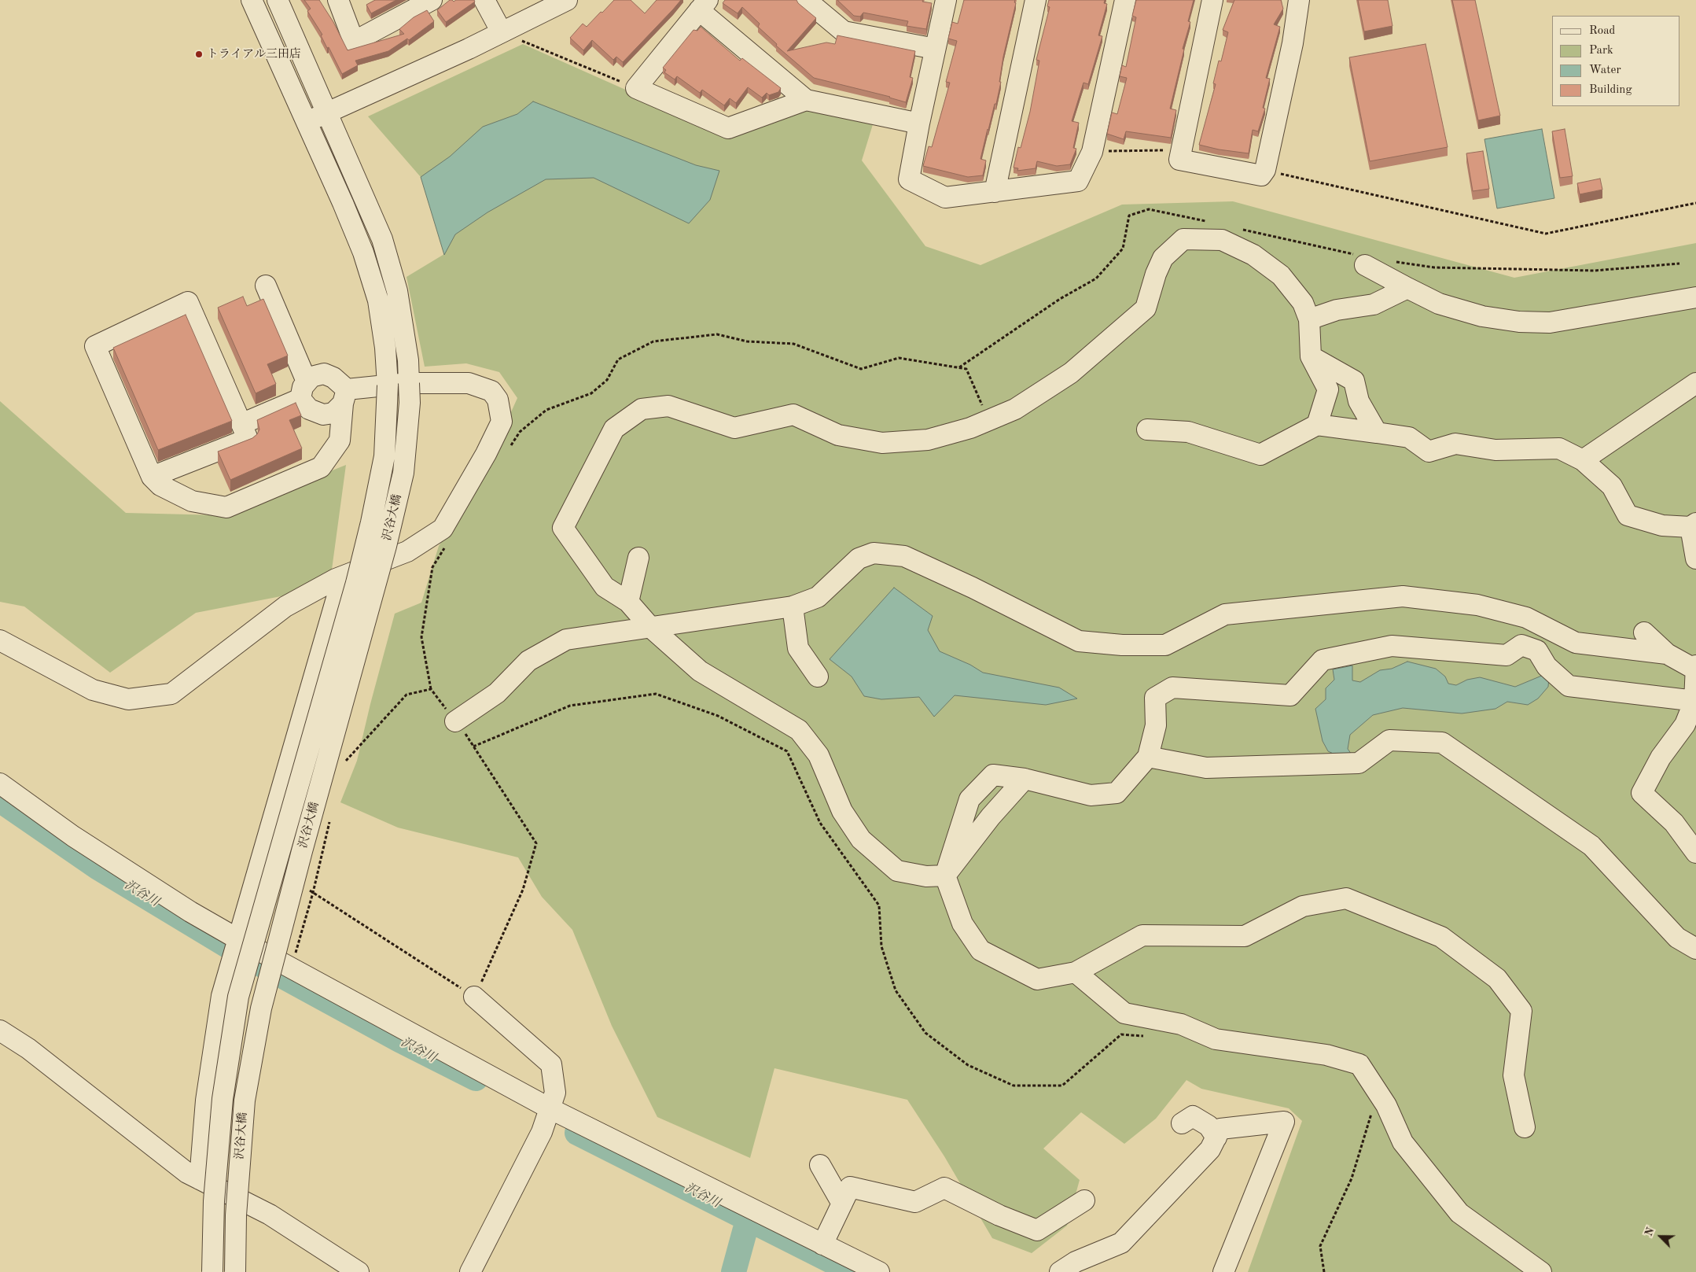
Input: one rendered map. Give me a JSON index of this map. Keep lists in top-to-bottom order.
{
  "streets": {
    "street": ["沢谷大橋"]
  },
  "water": ["沢谷川"],
  "places": ["トライアル三田店"],
  "legend": [
    "Road",
    "Park",
    "Water",
    "Building"
  ],
  "north": "top left"
}
